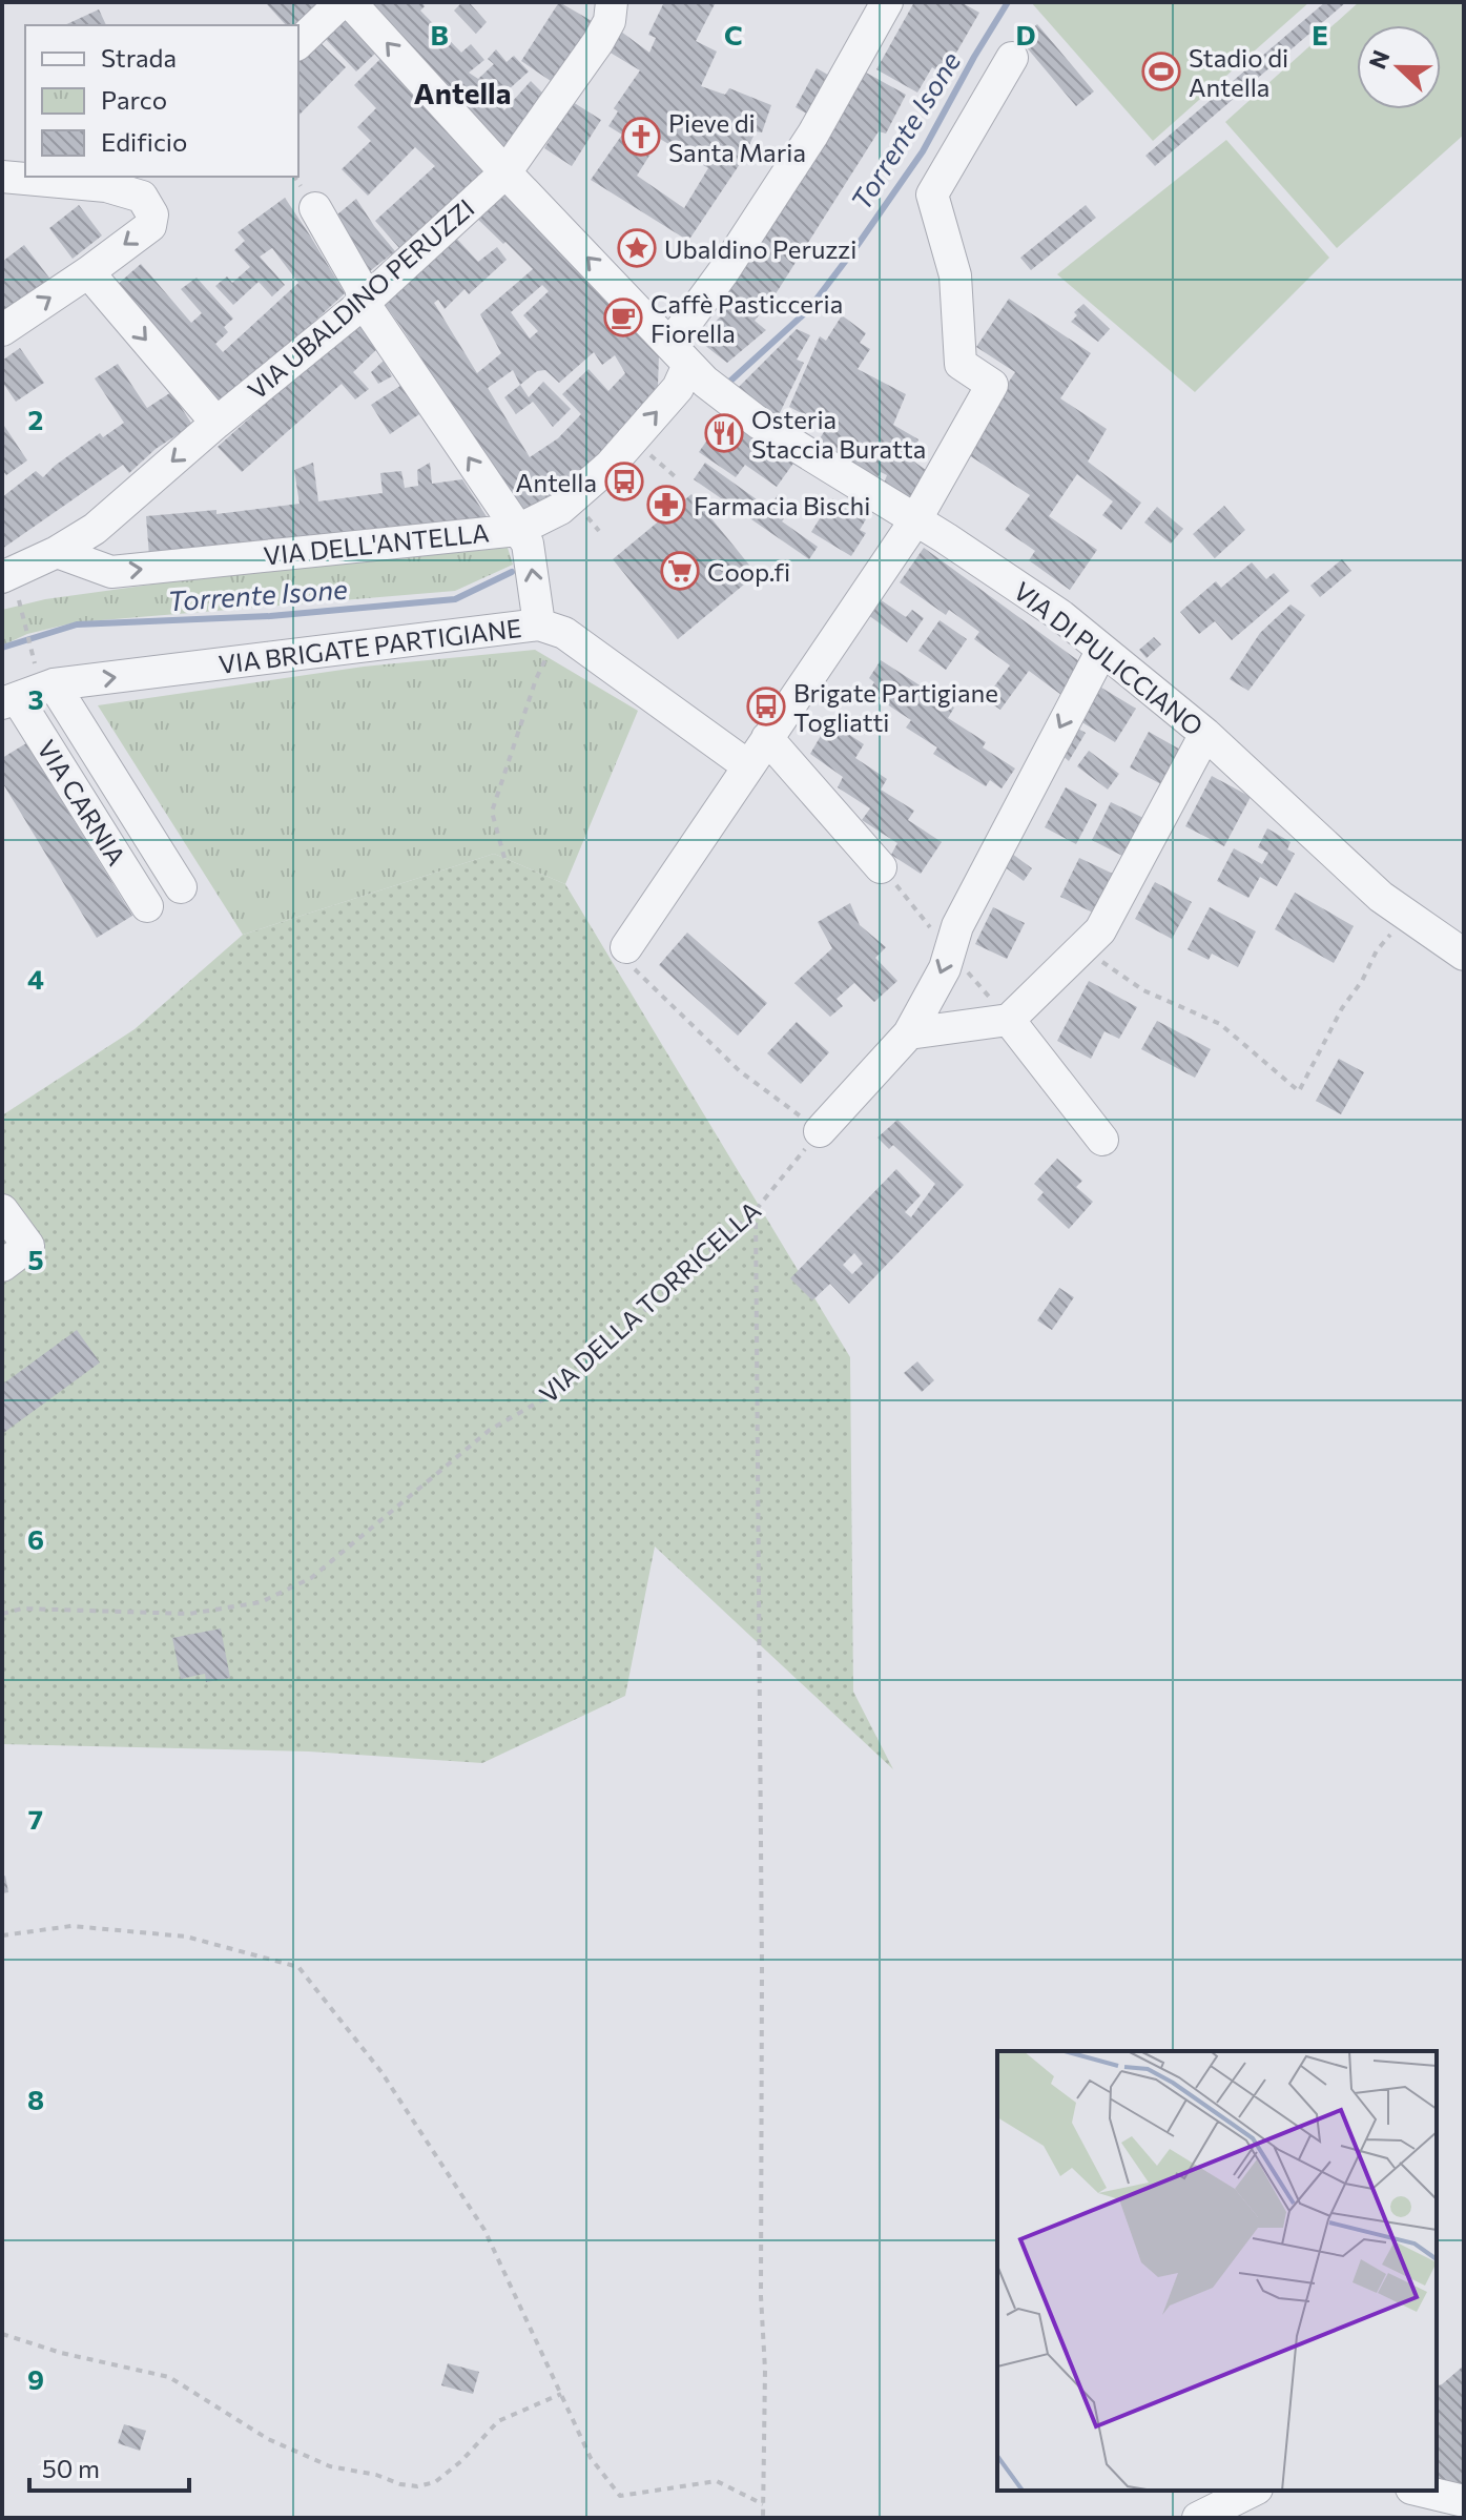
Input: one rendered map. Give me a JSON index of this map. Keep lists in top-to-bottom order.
{
  "streets": {
    "street": [
      "VIA UBALDINO PERUZZI",
      "VIA DELL'ANTELLA",
      "VIA BRIGATE PARTIGIANE",
      "VIA DI PULICCIANO",
      "VIA CARNIA"
    ],
    "path": ["VIA DELLA TORRICELLA"]
  },
  "crossings": [
    ["VIA UBALDINO PERUZZI", "VIA DELL'ANTELLA"],
    ["VIA UBALDINO PERUZZI", "VIA DI PULICCIANO"],
    ["VIA DELL'ANTELLA", "VIA DI PULICCIANO"],
    ["VIA BRIGATE PARTIGIANE", "VIA CARNIA"]
  ],
  "one_way": ["VIA DELL'ANTELLA", "VIA BRIGATE PARTIGIANE"],
  "districts": ["Antella"],
  "water": ["Torrente Isone"],
  "places": {
    "sports": ["Stadio di Antella"],
    "church": ["Pieve di Santa Maria"],
    "place": ["Ubaldino Peruzzi"],
    "cafe": ["Caffè Pasticceria Fiorella"],
    "restaurant": ["Osteria Staccia Buratta"],
    "bus stop": ["Antella", "Brigate Partigiane Togliatti"],
    "pharmacy": ["Farmacia Bischi"],
    "supermarket": ["Coop.fi"]
  },
  "legend": ["Strada", "Parco", "Edificio"],
  "scale_bar": "50 m",
  "north": "left",
  "grid": {
    "columns": [
      "B",
      "C",
      "D",
      "E"
    ],
    "rows": [
      "2",
      "3",
      "4",
      "5",
      "6",
      "7",
      "8",
      "9"
    ]
  }
}
